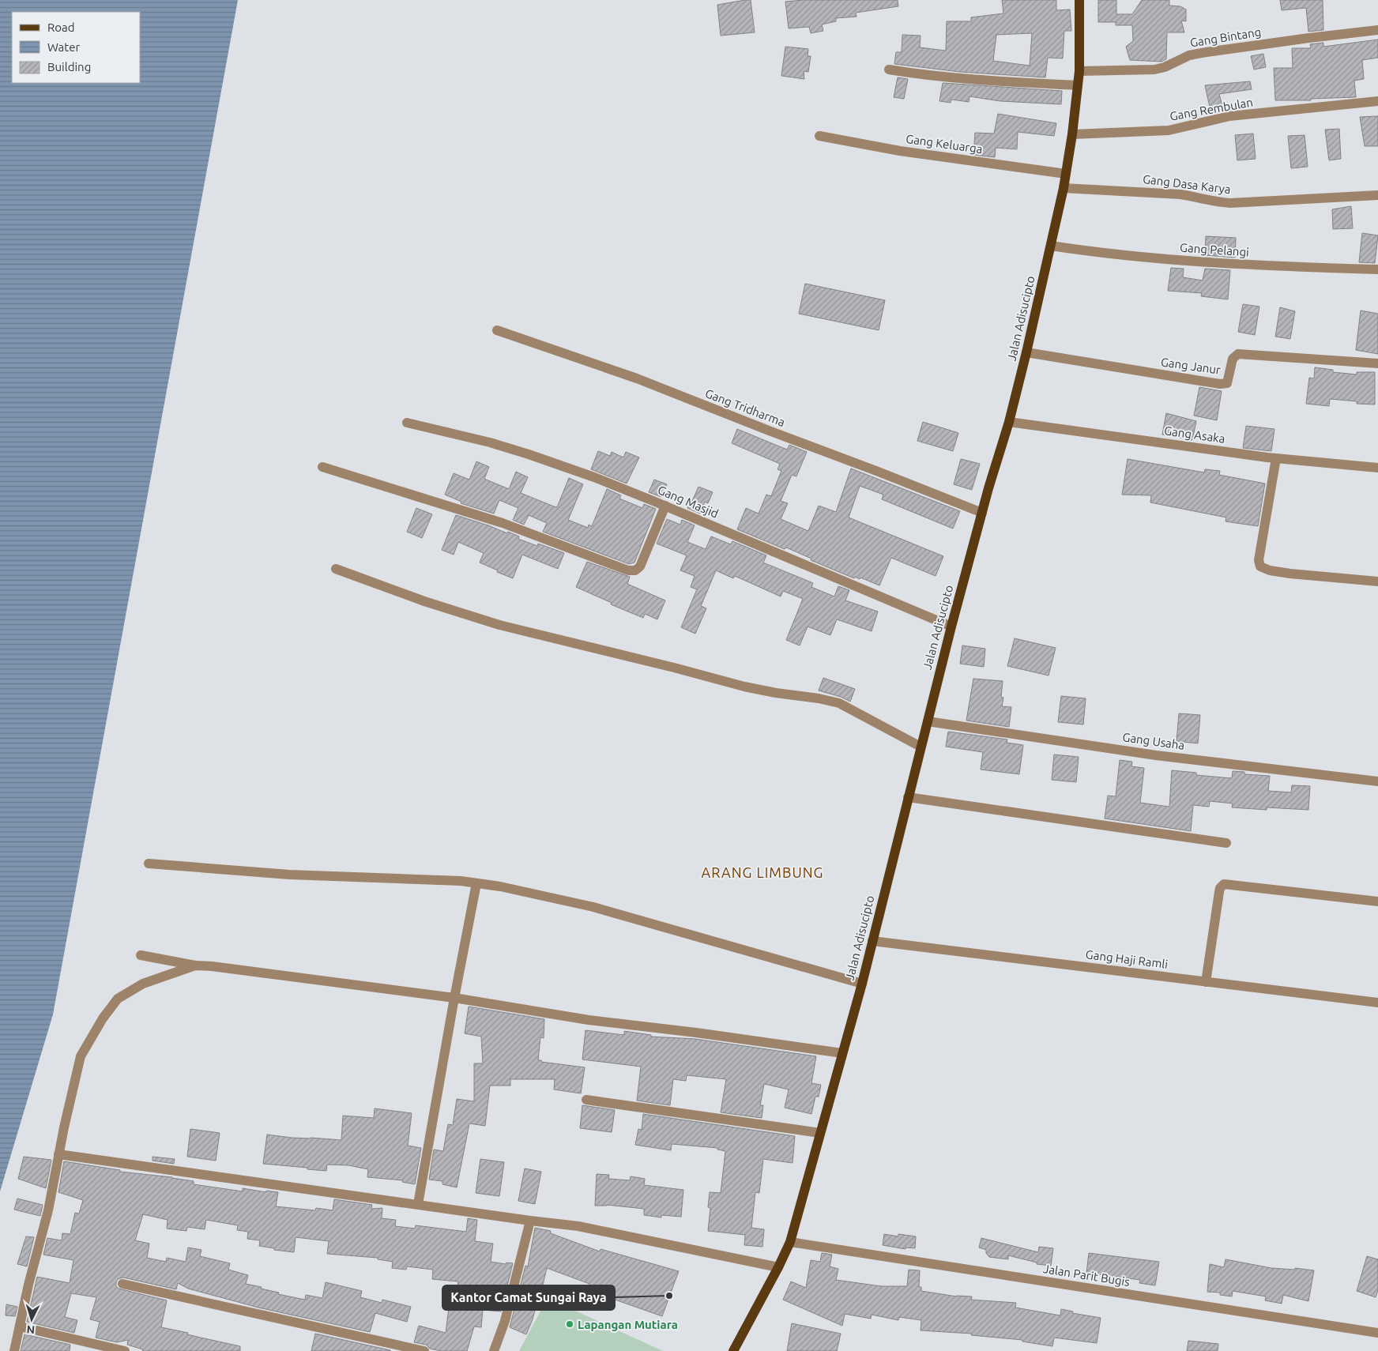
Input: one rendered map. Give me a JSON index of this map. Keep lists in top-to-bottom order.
{
  "streets": {
    "main road": ["Jalan Adisucipto"],
    "street": [
      "Gang Bintang",
      "Gang Rembulan",
      "Gang Keluarga",
      "Gang Dasa Karya",
      "Gang Pelangi",
      "Gang Janur",
      "Gang Tridharma",
      "Gang Asaka",
      "Gang Masjid",
      "Gang Usaha",
      "Gang Haji Ramli",
      "Jalan Parit Bugis"
    ]
  },
  "crossings": [
    ["Gang Bintang", "Jalan Adisucipto"],
    ["Gang Rembulan", "Jalan Adisucipto"],
    ["Gang Keluarga", "Jalan Adisucipto"],
    ["Gang Dasa Karya", "Jalan Adisucipto"],
    ["Gang Pelangi", "Jalan Adisucipto"],
    ["Jalan Adisucipto", "Gang Janur"],
    ["Jalan Adisucipto", "Gang Tridharma"],
    ["Jalan Adisucipto", "Gang Asaka"],
    ["Jalan Adisucipto", "Gang Masjid"],
    ["Jalan Adisucipto", "Gang Usaha"],
    ["Jalan Adisucipto", "Gang Haji Ramli"],
    ["Jalan Adisucipto", "Jalan Parit Bugis"]
  ],
  "districts": ["ARANG LIMBUNG"],
  "places": ["Kantor Camat Sungai Raya", "Lapangan Mutiara"],
  "legend": ["Road", "Water", "Building"],
  "north": "bottom"
}
